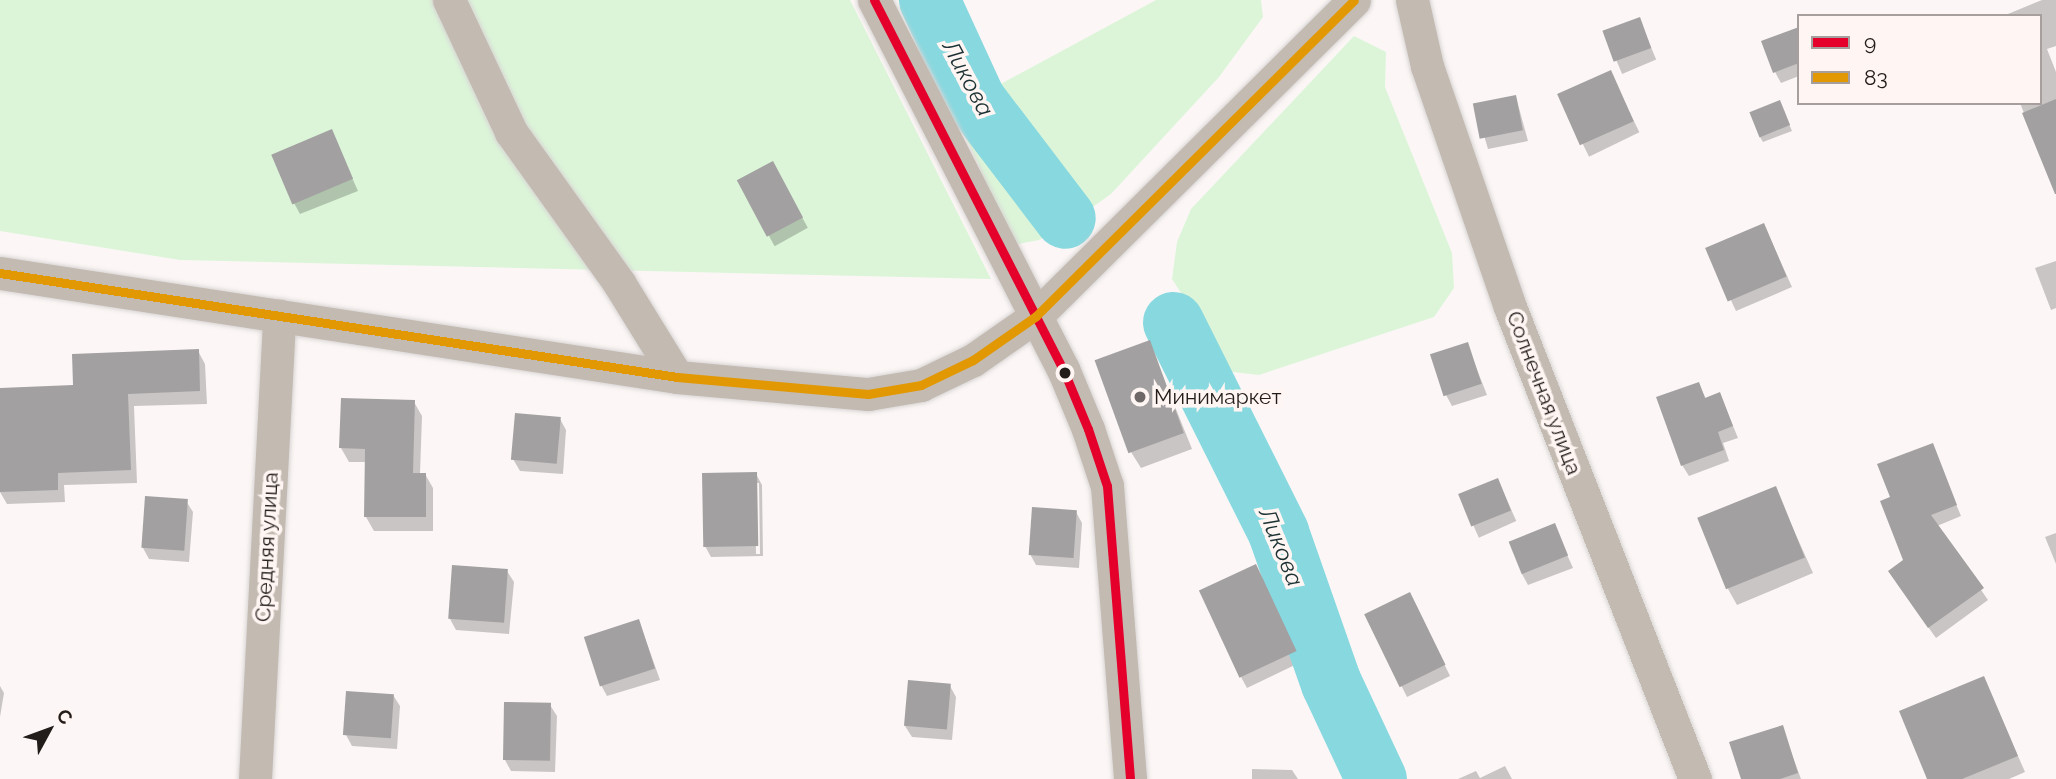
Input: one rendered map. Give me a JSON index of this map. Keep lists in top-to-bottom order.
{
  "streets": {
    "street": ["Солнечная улица", "Средняя улица"]
  },
  "water": ["Ликова"],
  "places": ["Минимаркет"],
  "lines": ["transit line 9", "transit line 83"],
  "legend": ["9", "83"],
  "north": "top right"
}
